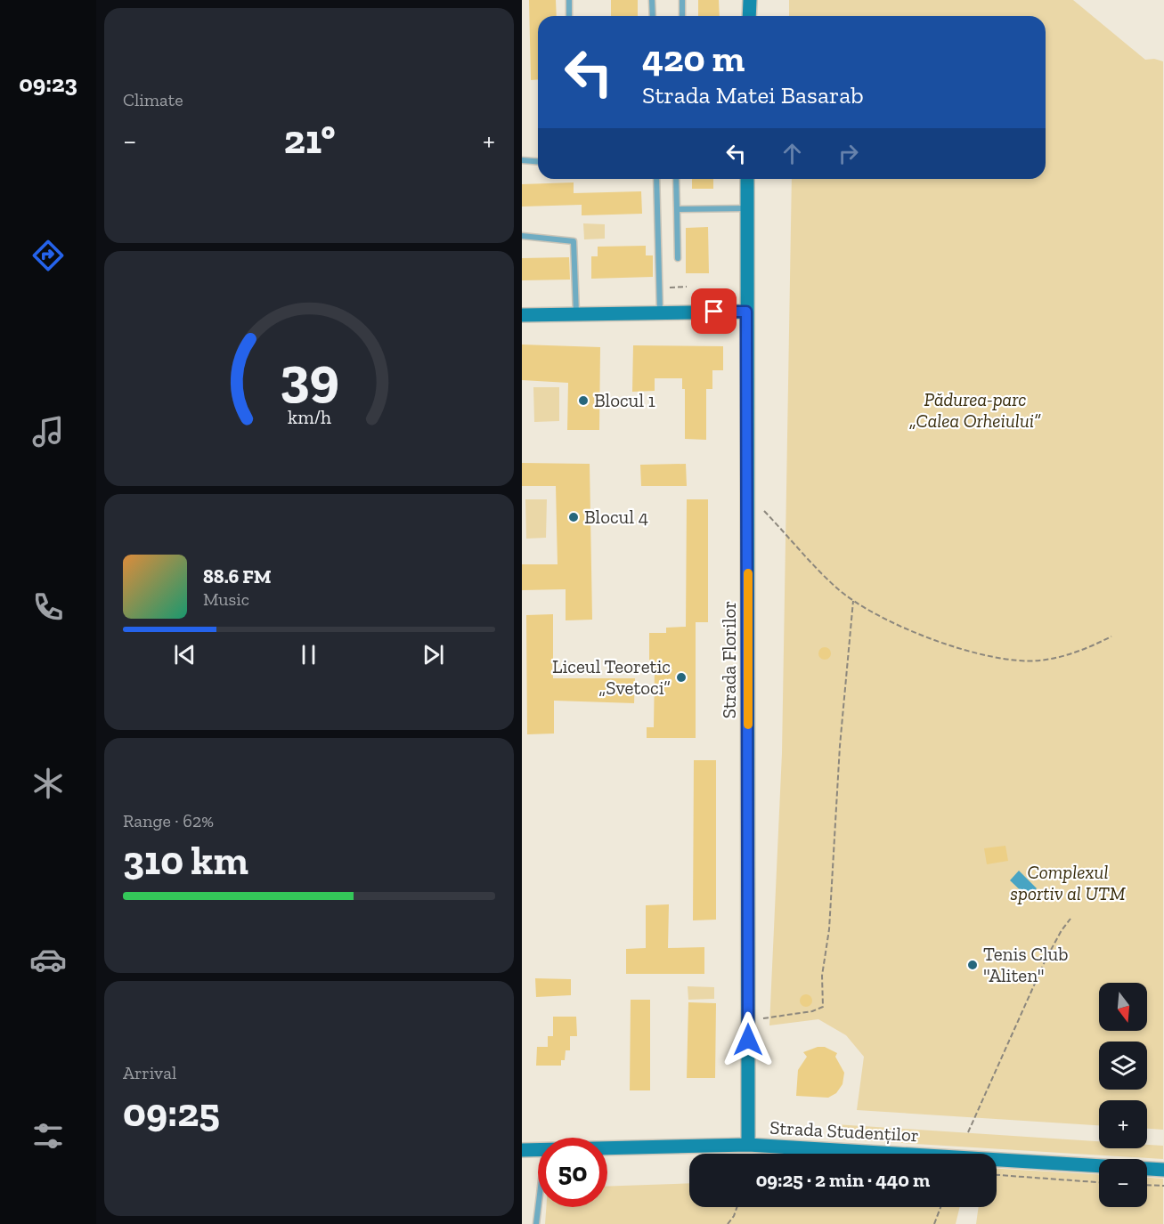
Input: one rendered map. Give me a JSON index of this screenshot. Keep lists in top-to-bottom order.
{
  "streets": {
    "main road": ["Strada Florilor", "Strada Studenților"]
  },
  "crossings": [
    ["Strada Florilor", "Strada Studenților"]
  ],
  "parks": ["Pădurea-parc „Calea Orheiului”", "Complexul sportiv al UTM"],
  "places": [
    "Blocul 1",
    "Blocul 4",
    "Liceul Teoretic „Svetoci”",
    "Tenis Club \"Aliten\""
  ],
  "north": "bottom",
  "page": {
    "tabs": "09:23",
    "tile": [
      "Climate",
      ["Range · 62%", "310 km"],
      ["Arrival", "09:25"]
    ],
    "turn": ["420 m", "Strada Matei Basarab"],
    "heat": ["−", "21°", "+"],
    "song": ["88.6 FM", "Music"],
    "map_buttons": ["+", "−"],
    "limit": "50",
    "trip": "09:25 · 2 min · 440 m",
    "gauge": ["39", "km/h"]
  }
}
